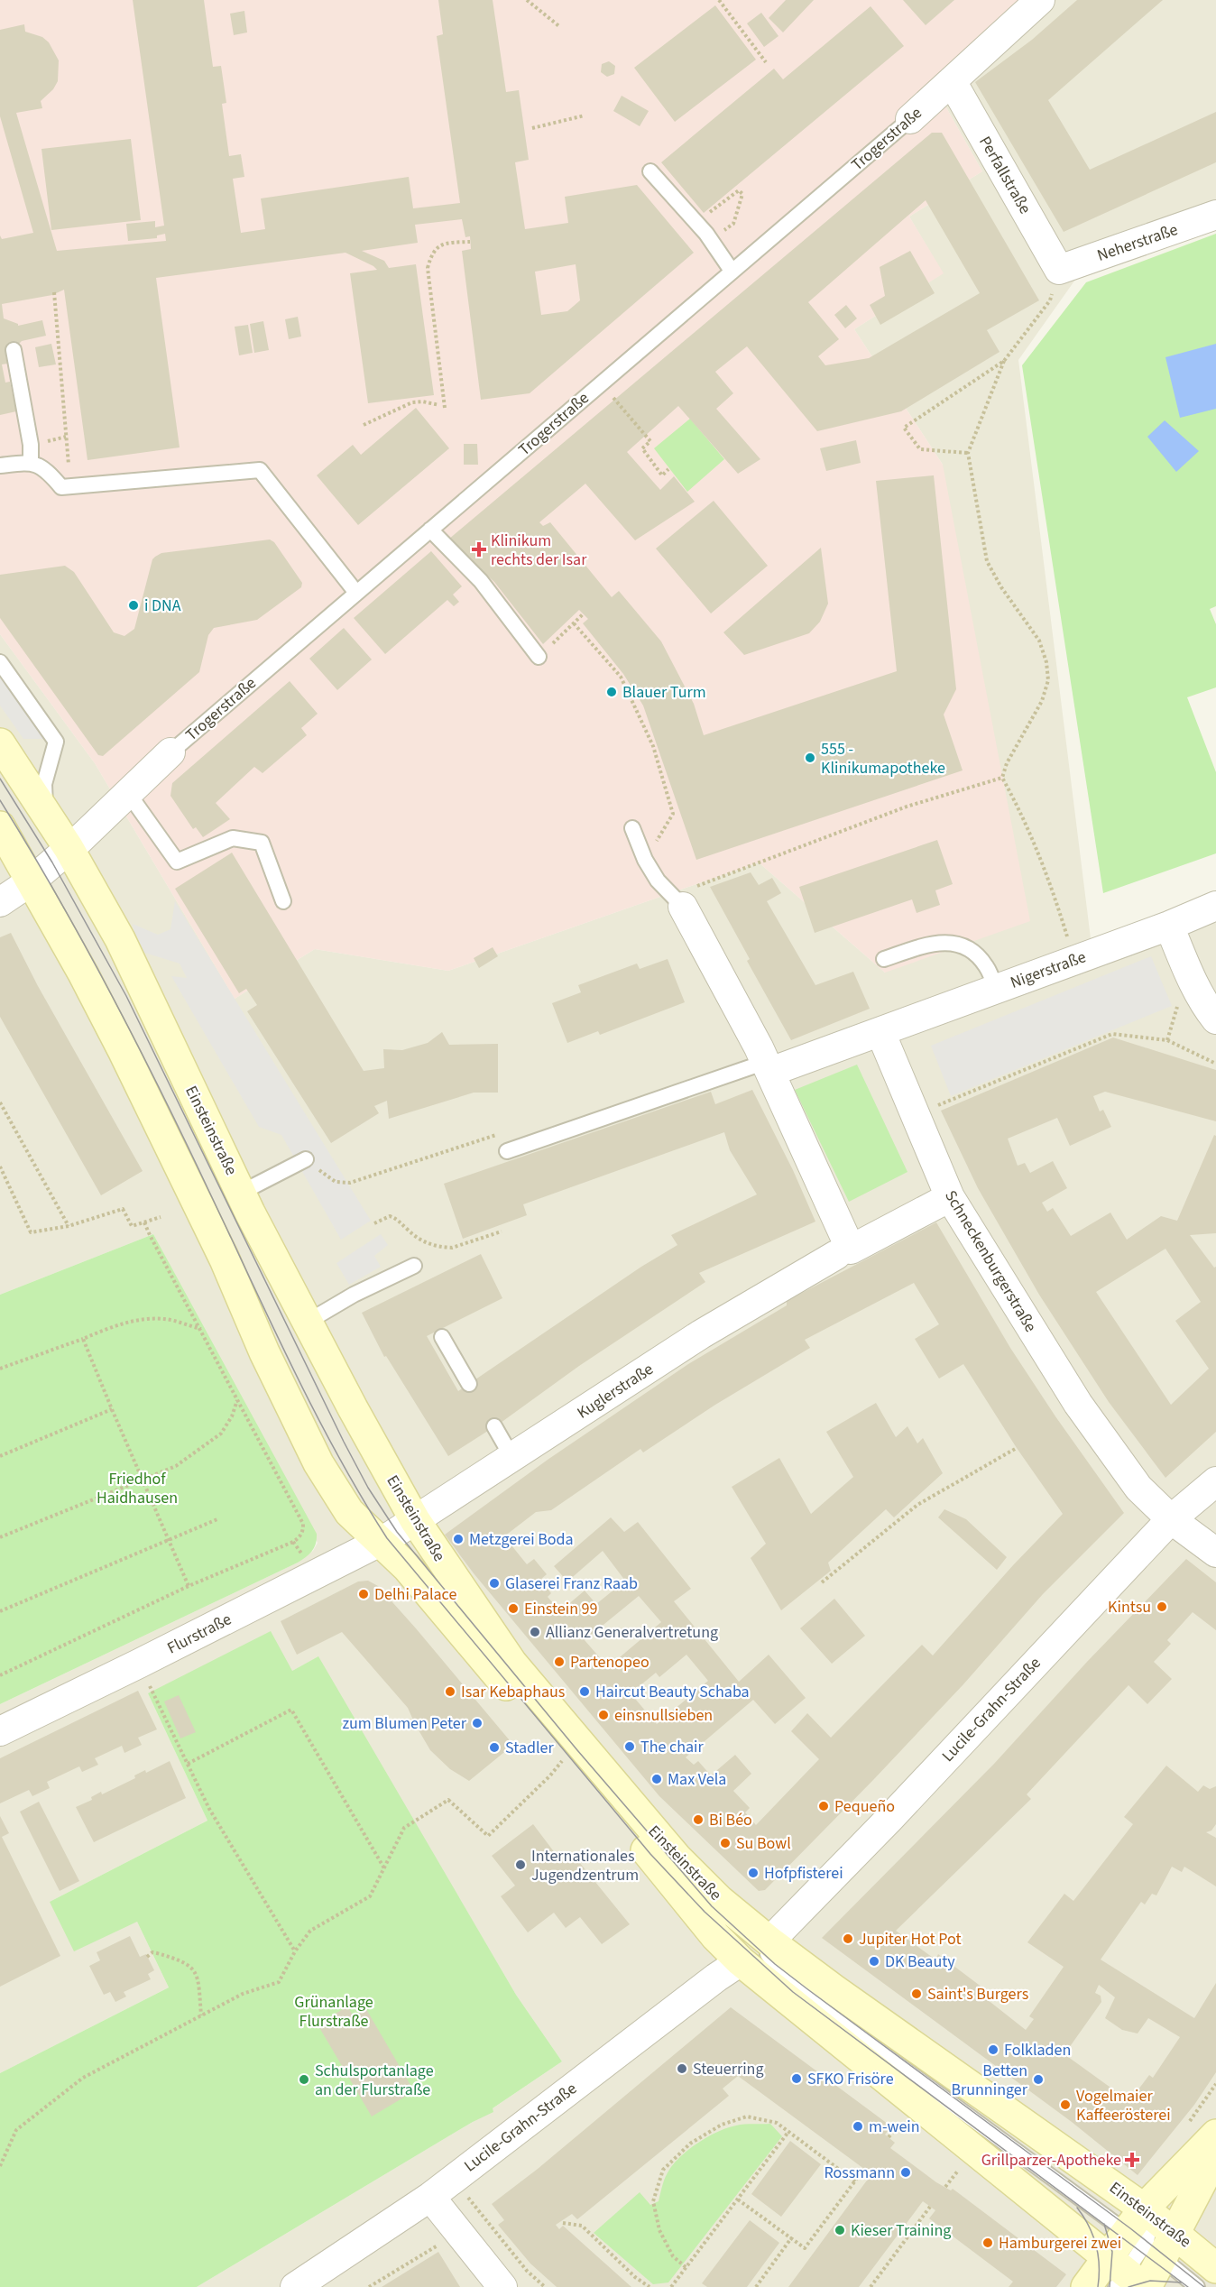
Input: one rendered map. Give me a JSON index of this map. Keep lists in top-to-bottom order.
{
  "streets": {
    "main road": ["Einsteinstraße"],
    "street": [
      "Trogerstraße",
      "Perfallstraße",
      "Neherstraße",
      "Nigerstraße",
      "Schneckenburgerstraße",
      "Kuglerstraße",
      "Flurstraße",
      "Lucile-Grahn-Straße"
    ]
  },
  "crossings": [
    ["Trogerstraße", "Perfallstraße"],
    ["Trogerstraße", "Einsteinstraße"],
    ["Perfallstraße", "Neherstraße"],
    ["Nigerstraße", "Schneckenburgerstraße"],
    ["Einsteinstraße", "Kuglerstraße"],
    ["Einsteinstraße", "Flurstraße"],
    ["Einsteinstraße", "Lucile-Grahn-Straße"],
    ["Schneckenburgerstraße", "Kuglerstraße"],
    ["Schneckenburgerstraße", "Lucile-Grahn-Straße"],
    ["Kuglerstraße", "Flurstraße"]
  ],
  "parks": ["Friedhof Haidhausen", "Grünanlage Flurstraße"],
  "places": {
    "health": ["Klinikum rechts der Isar", "Grillparzer-Apotheke"],
    "other": [
      "i DNA",
      "Blauer Turm",
      "555 - Klinikumapotheke",
      "Metzgerei Boda",
      "Glaserei Franz Raab",
      "Delhi Palace",
      "Kintsu",
      "Einstein 99",
      "Allianz Generalvertretung",
      "Partenopeo",
      "Isar Kebaphaus",
      "Haircut Beauty Schaba",
      "einsnullsieben",
      "zum Blumen Peter",
      "The chair",
      "Stadler",
      "Max Vela",
      "Pequeño",
      "Bi Béo",
      "Su Bowl",
      "Internationales Jugendzentrum",
      "Hofpfisterei",
      "Jupiter Hot Pot",
      "DK Beauty",
      "Saint's Burgers",
      "Folkladen",
      "Steuerring",
      "SFKO Frisöre",
      "Schulsportanlage an der Flurstraße",
      "Betten Brunninger",
      "Vogelmaier Kaffeerösterei",
      "m-wein",
      "Rossmann",
      "Kieser Training",
      "Hamburgerei zwei"
    ]
  }
}
